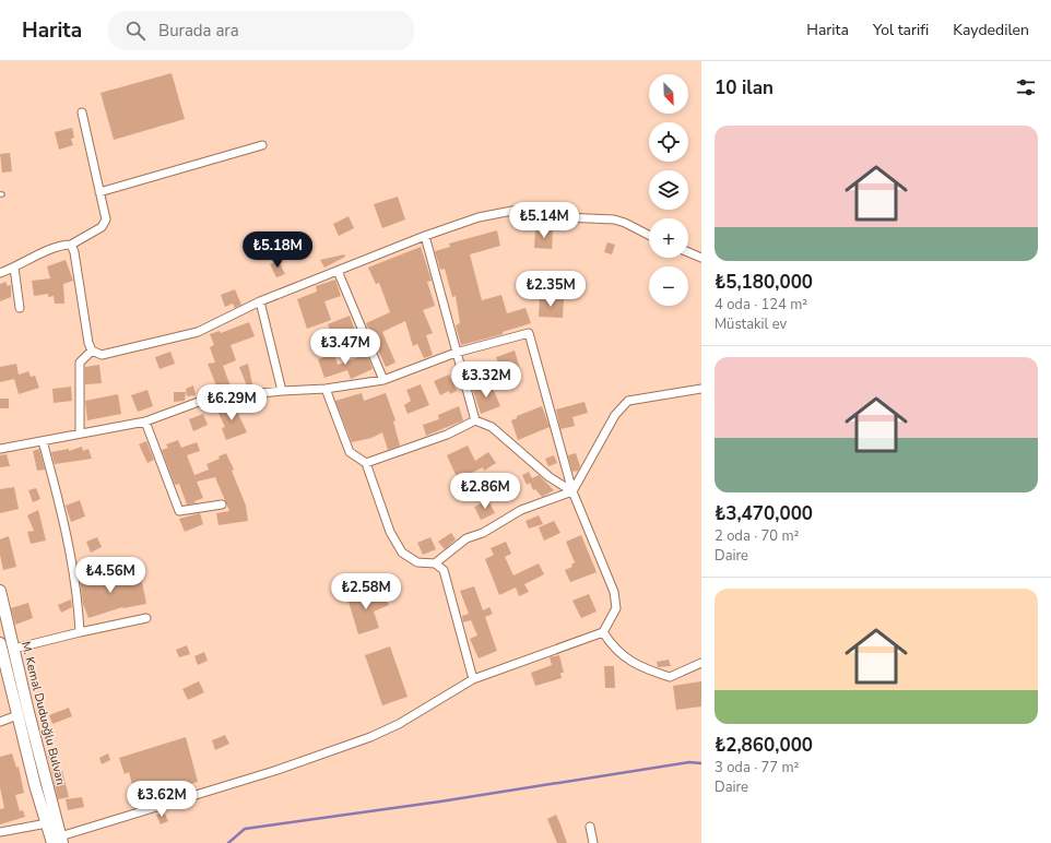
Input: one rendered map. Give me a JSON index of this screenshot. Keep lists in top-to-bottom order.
{
  "streets": {
    "street": ["M. Kemal Duduoğlu Bulvarı"]
  },
  "north": "bottom right",
  "page": {
    "header": "Harita",
    "search": "Burada ara",
    "nav": ["Harita", "Yol tarifi", "Kaydedilen"],
    "heading": "10 ilan",
    "map_buttons": ["+", "−"],
    "list": [
      {
        "name": "₺5,180,000",
        "note": "4 oda · 124 m² · Müstakil ev"
      },
      {
        "name": "₺3,470,000",
        "note": "2 oda · 70 m² · Daire"
      },
      {
        "name": "₺2,860,000",
        "note": "3 oda · 77 m² · Daire"
      }
    ],
    "price": [
      "₺5.14M",
      "₺5.18M",
      "₺2.35M",
      "₺3.47M",
      "₺3.32M",
      "₺6.29M",
      "₺2.86M",
      "₺4.56M",
      "₺2.58M",
      "₺3.62M"
    ]
  }
}
